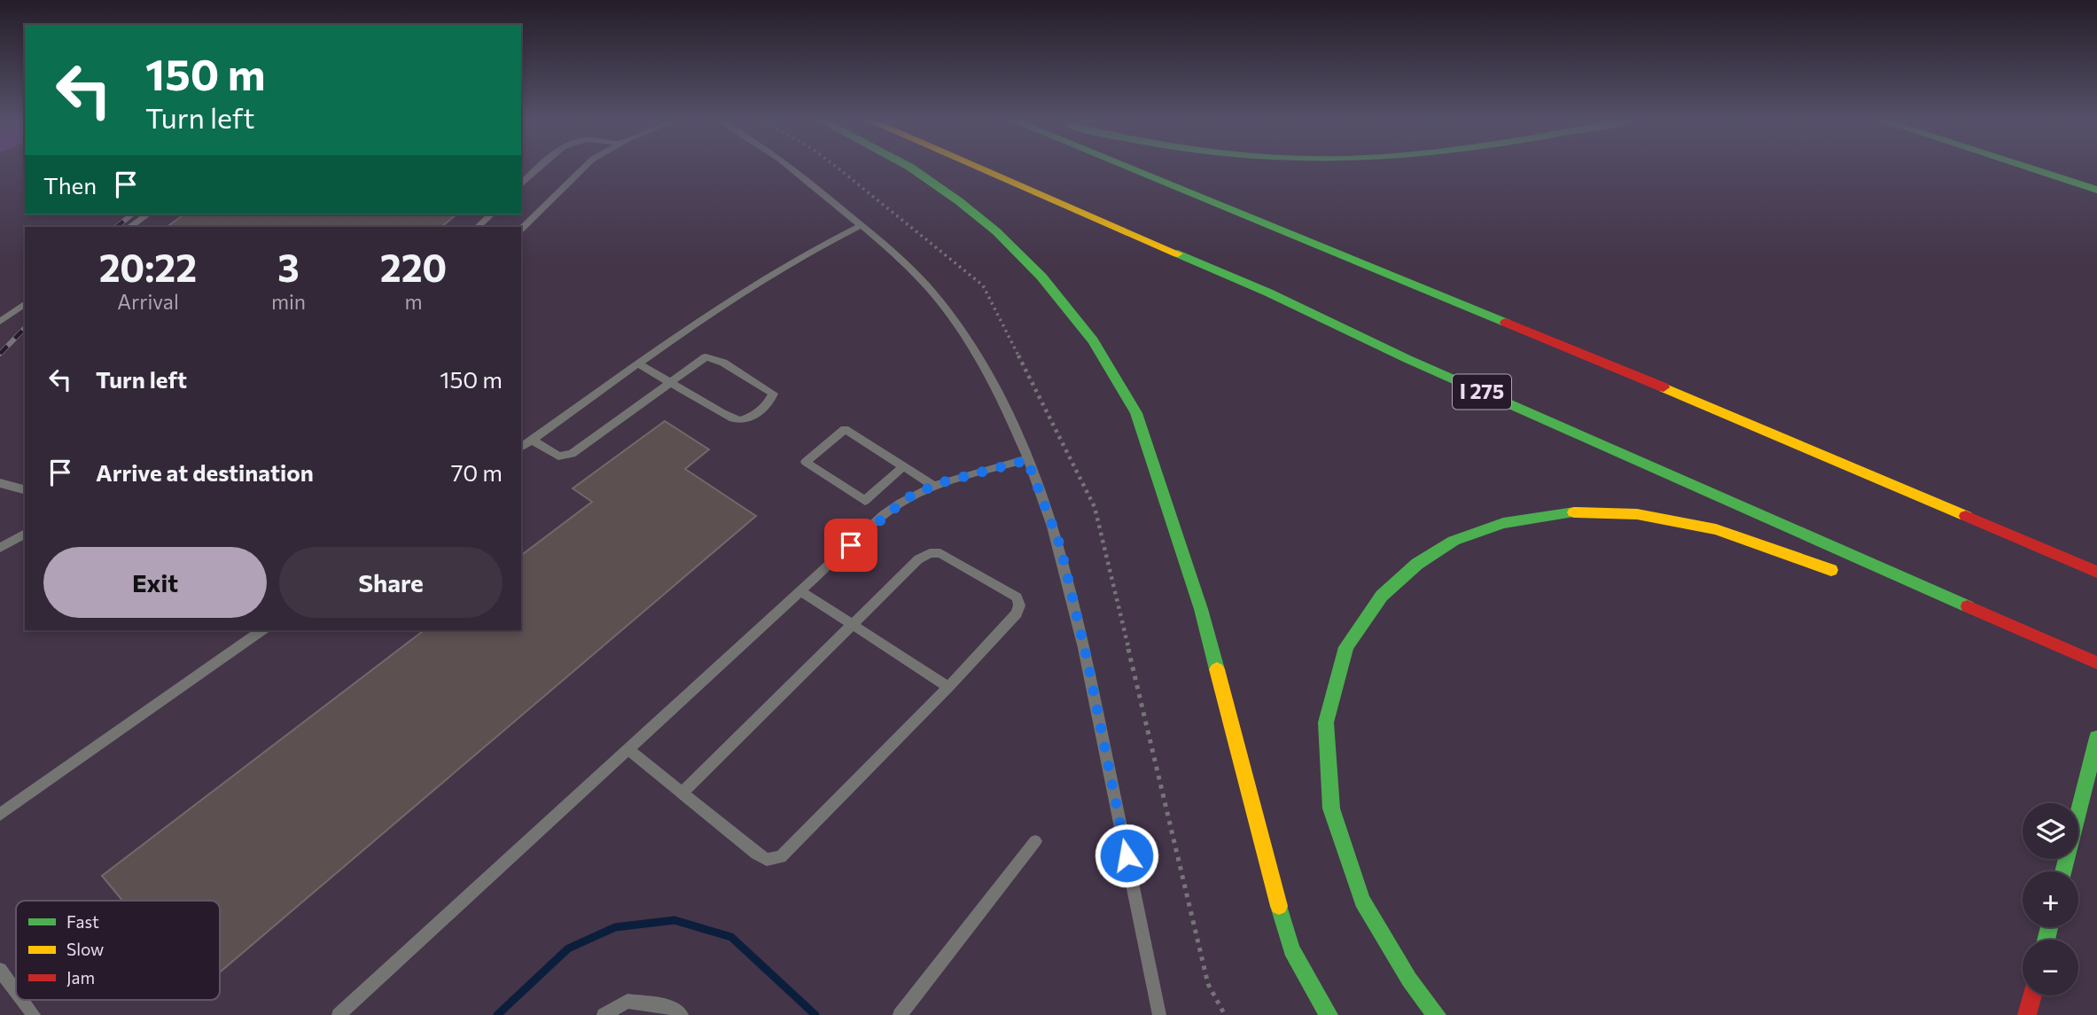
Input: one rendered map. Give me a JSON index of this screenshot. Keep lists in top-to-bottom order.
{
  "streets": {
    "main road": ["I 275"]
  },
  "legend": ["Fast", "Slow", "Jam"],
  "page": {
    "turn": ["150 m", "Turn left"],
    "then": "Then",
    "eta": [
      "20:22",
      "Arrival",
      "3",
      "min",
      "220",
      "m"
    ],
    "list": [
      {
        "name": "Turn left",
        "value": "150 m"
      },
      {
        "name": "Arrive at destination",
        "value": "70 m"
      }
    ],
    "buttons": ["Exit", "Share"],
    "map_buttons": ["+", "−"]
  }
}
